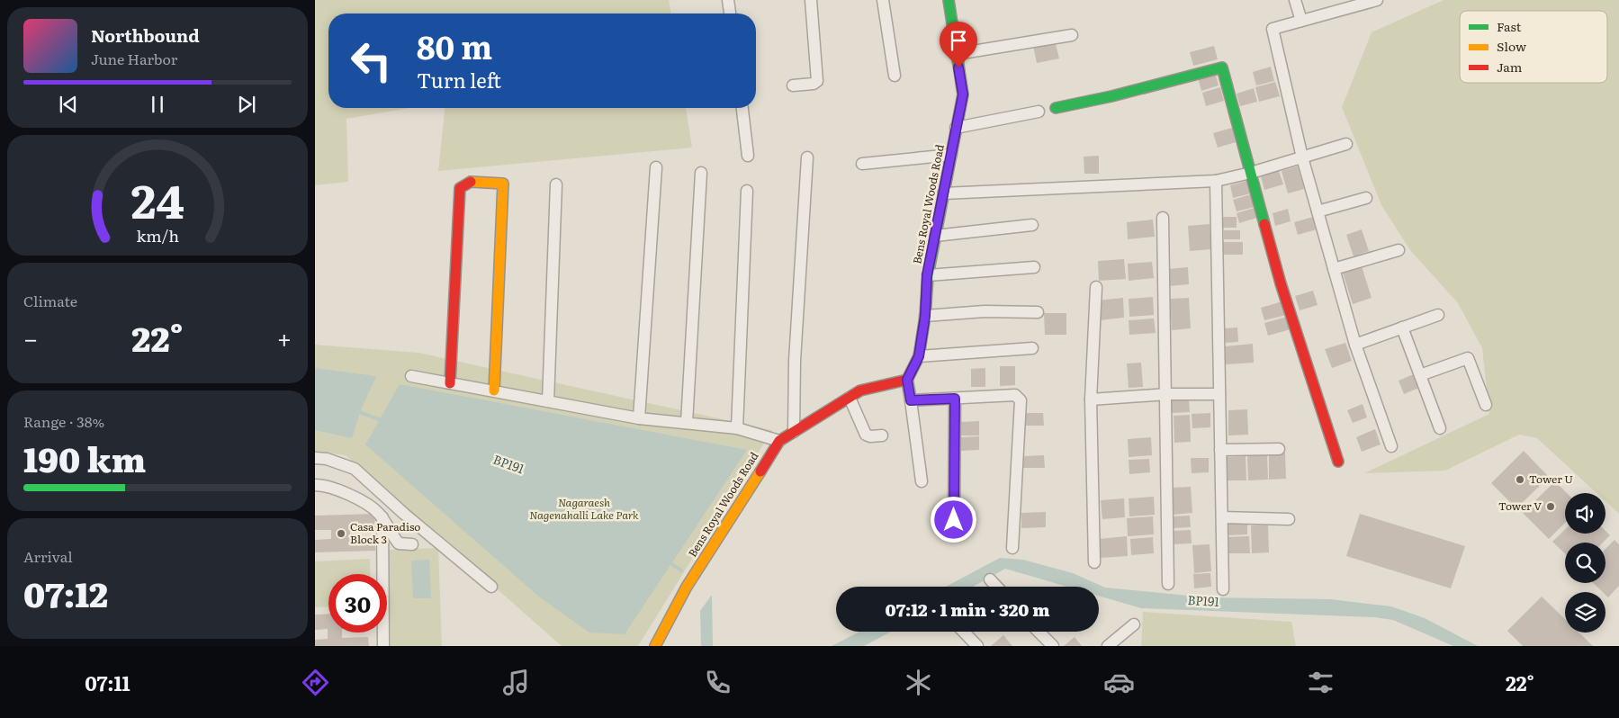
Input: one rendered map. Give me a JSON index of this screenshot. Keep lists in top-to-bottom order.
{
  "streets": {
    "street": ["Bens Royal Woods Road"]
  },
  "water": ["BP191"],
  "parks": ["Nagaraesh Nagenahalli Lake Park"],
  "places": ["Tower U", "Tower V", "Casa Paradiso Block 3"],
  "legend": ["Fast", "Slow", "Jam"],
  "page": {
    "turn": ["80 m", "Turn left"],
    "song": ["Northbound", "June Harbor"],
    "tile": [
      "Climate",
      ["Range · 38%", "190 km"],
      ["Arrival", "07:12"]
    ],
    "heat": ["−", "22°", "+"],
    "limit": "30",
    "trip": "07:12 · 1 min · 320 m",
    "tabs": ["07:11", "22°"],
    "gauge": ["24", "km/h"]
  }
}
